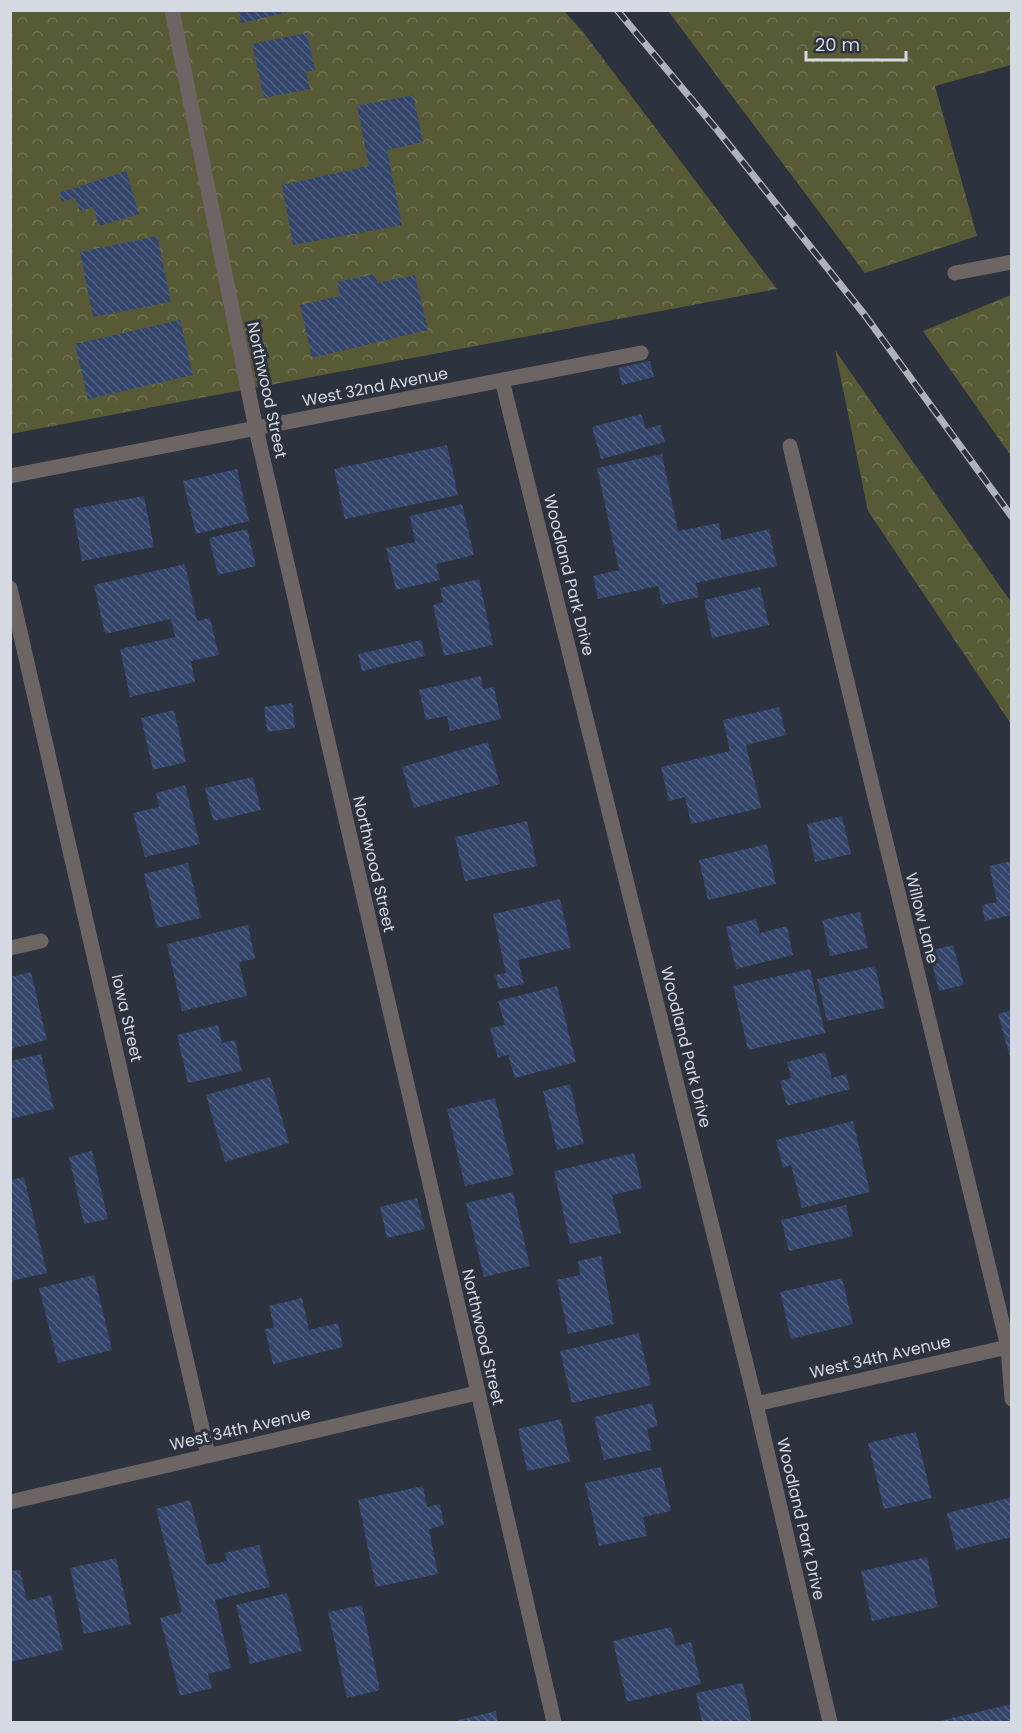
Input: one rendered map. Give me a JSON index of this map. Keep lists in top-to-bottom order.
{
  "streets": {
    "street": [
      "West 32nd Avenue",
      "Northwood Street",
      "Woodland Park Drive",
      "Willow Lane",
      "Iowa Street",
      "West 34th Avenue"
    ]
  },
  "crossings": [
    ["West 32nd Avenue", "Northwood Street"],
    ["West 32nd Avenue", "Woodland Park Drive"],
    ["Northwood Street", "West 34th Avenue"],
    ["Woodland Park Drive", "West 34th Avenue"],
    ["Willow Lane", "West 34th Avenue"],
    ["Iowa Street", "West 34th Avenue"]
  ],
  "scale_bar": "20 m"
}
